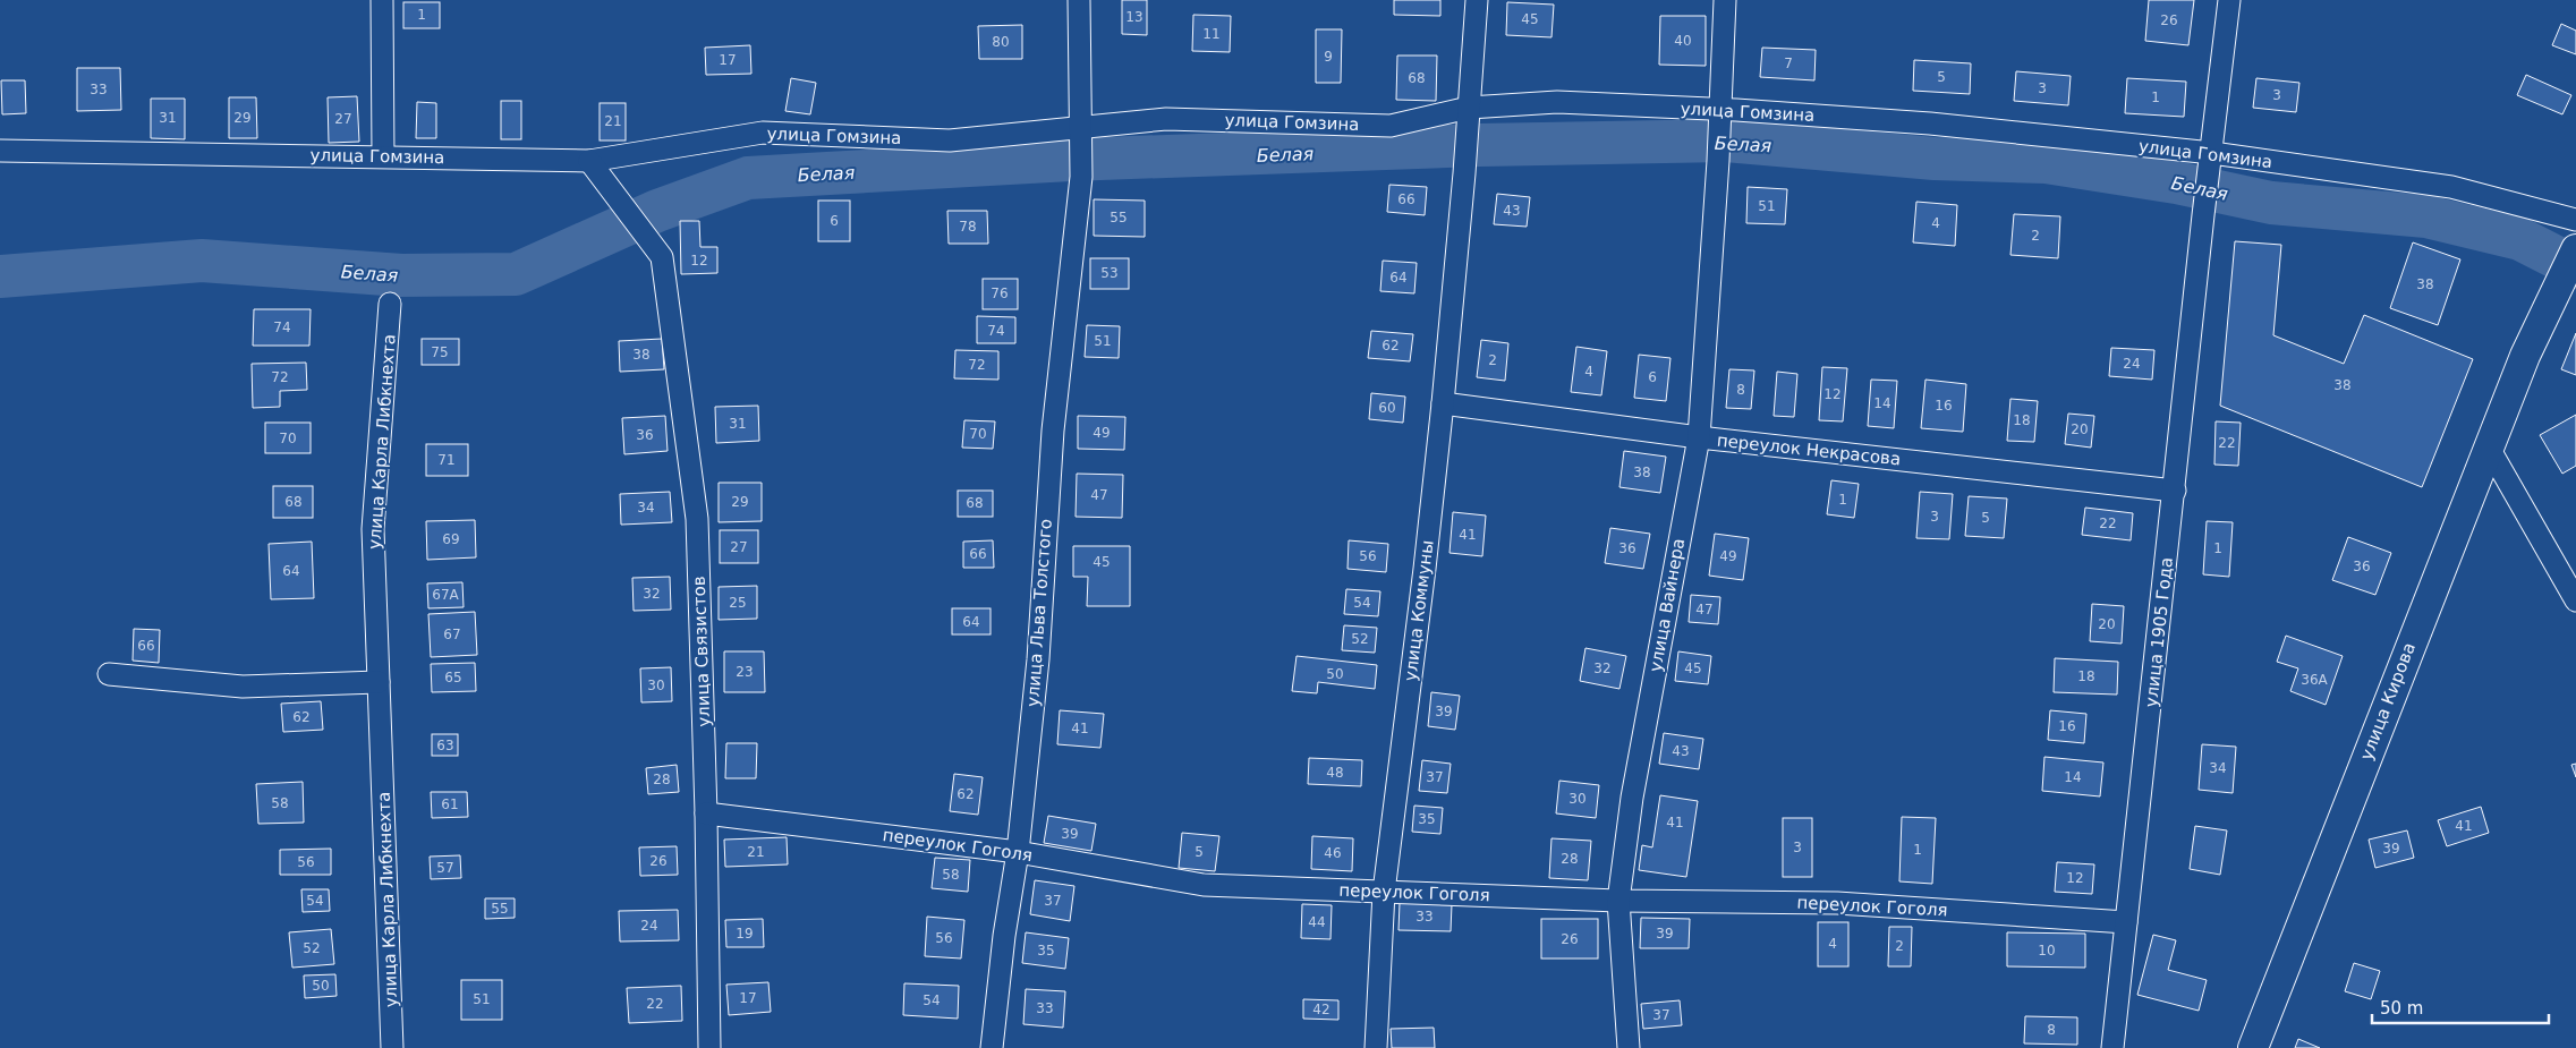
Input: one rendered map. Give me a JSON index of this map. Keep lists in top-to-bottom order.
{
  "streets": {
    "main road": ["улица Кирова"],
    "street": [
      "улица Гомзина",
      "улица Карла Либкнехта",
      "переулок Некрасова",
      "улица Вайнера",
      "улица Коммуны",
      "улица Льва Толстого",
      "улица 1905 Года",
      "улица Связистов",
      "переулок Гоголя"
    ]
  },
  "crossings": [
    ["улица Гомзина", "улица Вайнера"],
    ["улица Гомзина", "улица Коммуны"],
    ["улица Гомзина", "улица Льва Толстого"],
    ["улица Гомзина", "улица 1905 Года"],
    ["улица Гомзина", "улица Связистов"],
    ["переулок Некрасова", "улица Вайнера"],
    ["переулок Некрасова", "улица Коммуны"],
    ["переулок Некрасова", "улица 1905 Года"],
    ["улица Вайнера", "переулок Гоголя"],
    ["улица Коммуны", "переулок Гоголя"],
    ["улица Льва Толстого", "переулок Гоголя"],
    ["улица 1905 Года", "переулок Гоголя"],
    ["улица Связистов", "переулок Гоголя"]
  ],
  "water": ["Белая"],
  "house_numbers": [
    "1",
    "13",
    "45",
    "26",
    "11",
    "40",
    "80",
    "9",
    "17",
    "7",
    "5",
    "68",
    "3",
    "33",
    "3",
    "1",
    "31",
    "29",
    "27",
    "21",
    "66",
    "51",
    "43",
    "55",
    "6",
    "4",
    "78",
    "2",
    "12",
    "53",
    "64",
    "38",
    "76",
    "74",
    "74",
    "51",
    "62",
    "75",
    "38",
    "2",
    "24",
    "72",
    "4",
    "72",
    "6",
    "38",
    "8",
    "12",
    "14",
    "16",
    "60",
    "18",
    "31",
    "20",
    "49",
    "70",
    "36",
    "70",
    "22",
    "71",
    "38",
    "47",
    "1",
    "68",
    "29",
    "68",
    "34",
    "3",
    "5",
    "22",
    "41",
    "69",
    "27",
    "36",
    "1",
    "66",
    "56",
    "49",
    "45",
    "36",
    "64",
    "32",
    "67А",
    "25",
    "54",
    "47",
    "64",
    "20",
    "67",
    "52",
    "66",
    "32",
    "45",
    "23",
    "50",
    "18",
    "65",
    "36А",
    "30",
    "39",
    "62",
    "16",
    "41",
    "63",
    "43",
    "34",
    "48",
    "37",
    "14",
    "28",
    "62",
    "30",
    "58",
    "61",
    "35",
    "41",
    "41",
    "39",
    "3",
    "39",
    "1",
    "21",
    "5",
    "46",
    "28",
    "26",
    "56",
    "57",
    "58",
    "12",
    "54",
    "37",
    "55",
    "33",
    "44",
    "24",
    "19",
    "39",
    "56",
    "26",
    "4",
    "2",
    "52",
    "35",
    "10",
    "50",
    "17",
    "51",
    "54",
    "22",
    "33",
    "42",
    "37",
    "8"
  ],
  "scale_bar": "50 m"
}
